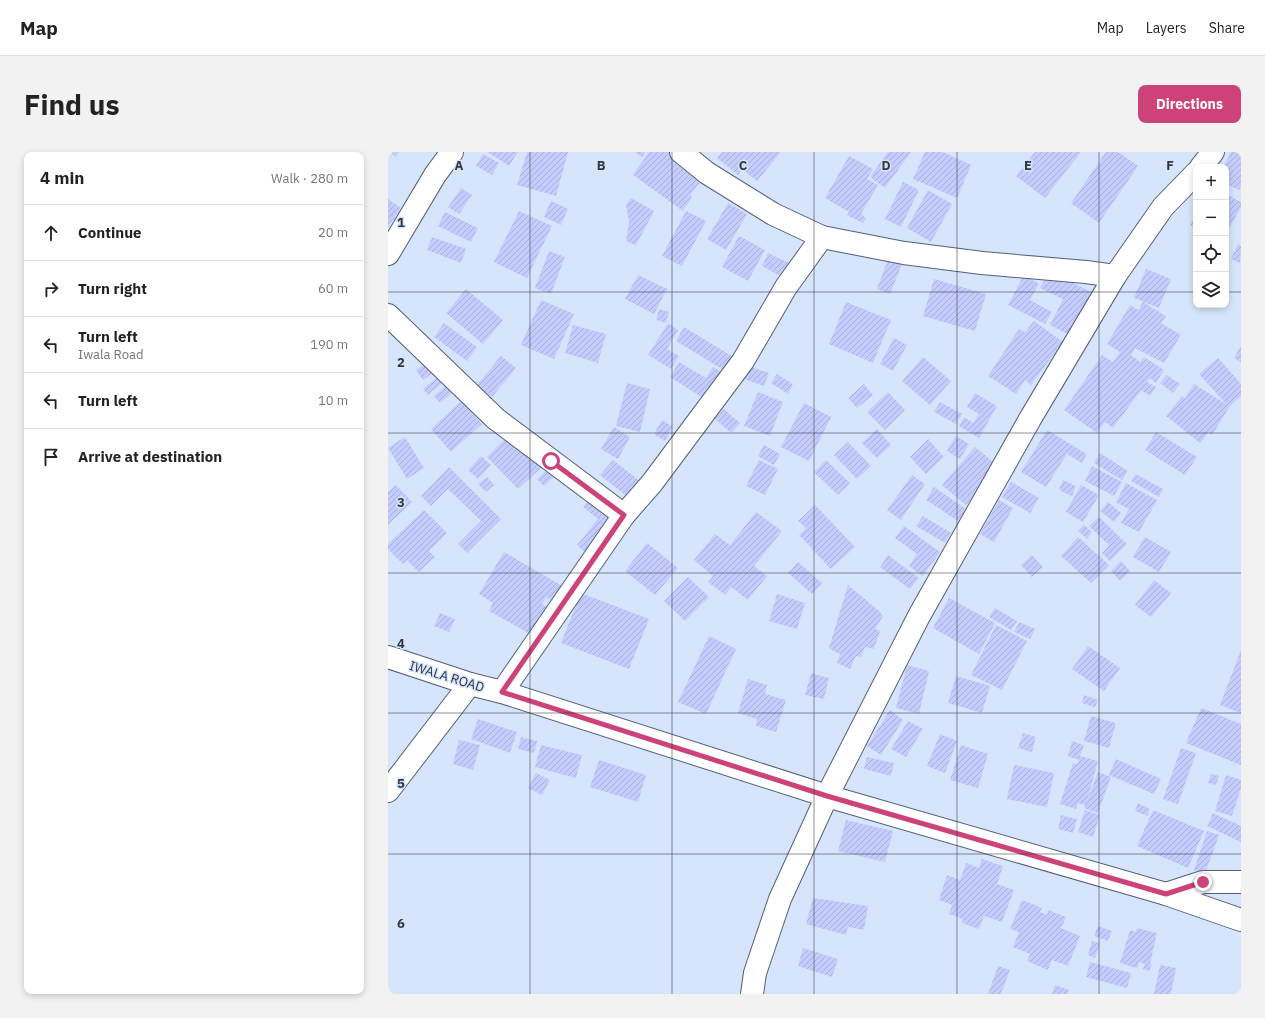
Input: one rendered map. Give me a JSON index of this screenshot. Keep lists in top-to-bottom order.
{
  "streets": {
    "street": ["IWALA ROAD"]
  },
  "page": {
    "header": "Map",
    "nav": ["Map", "Layers", "Share"],
    "buttons": "Directions",
    "title": "Find us",
    "heading": ["4 min", "Walk · 280 m"],
    "map_buttons": ["+", "−"],
    "list": [
      ["Continue", "20 m"],
      ["Turn right", "60 m"],
      ["Turn left", "Iwala Road", "190 m"],
      ["Turn left", "10 m"],
      "Arrive at destination"
    ]
  },
  "grid": {
    "columns": [
      "A",
      "B",
      "C",
      "D",
      "E",
      "F"
    ],
    "rows": [
      "1",
      "2",
      "3",
      "4",
      "5",
      "6"
    ]
  }
}
